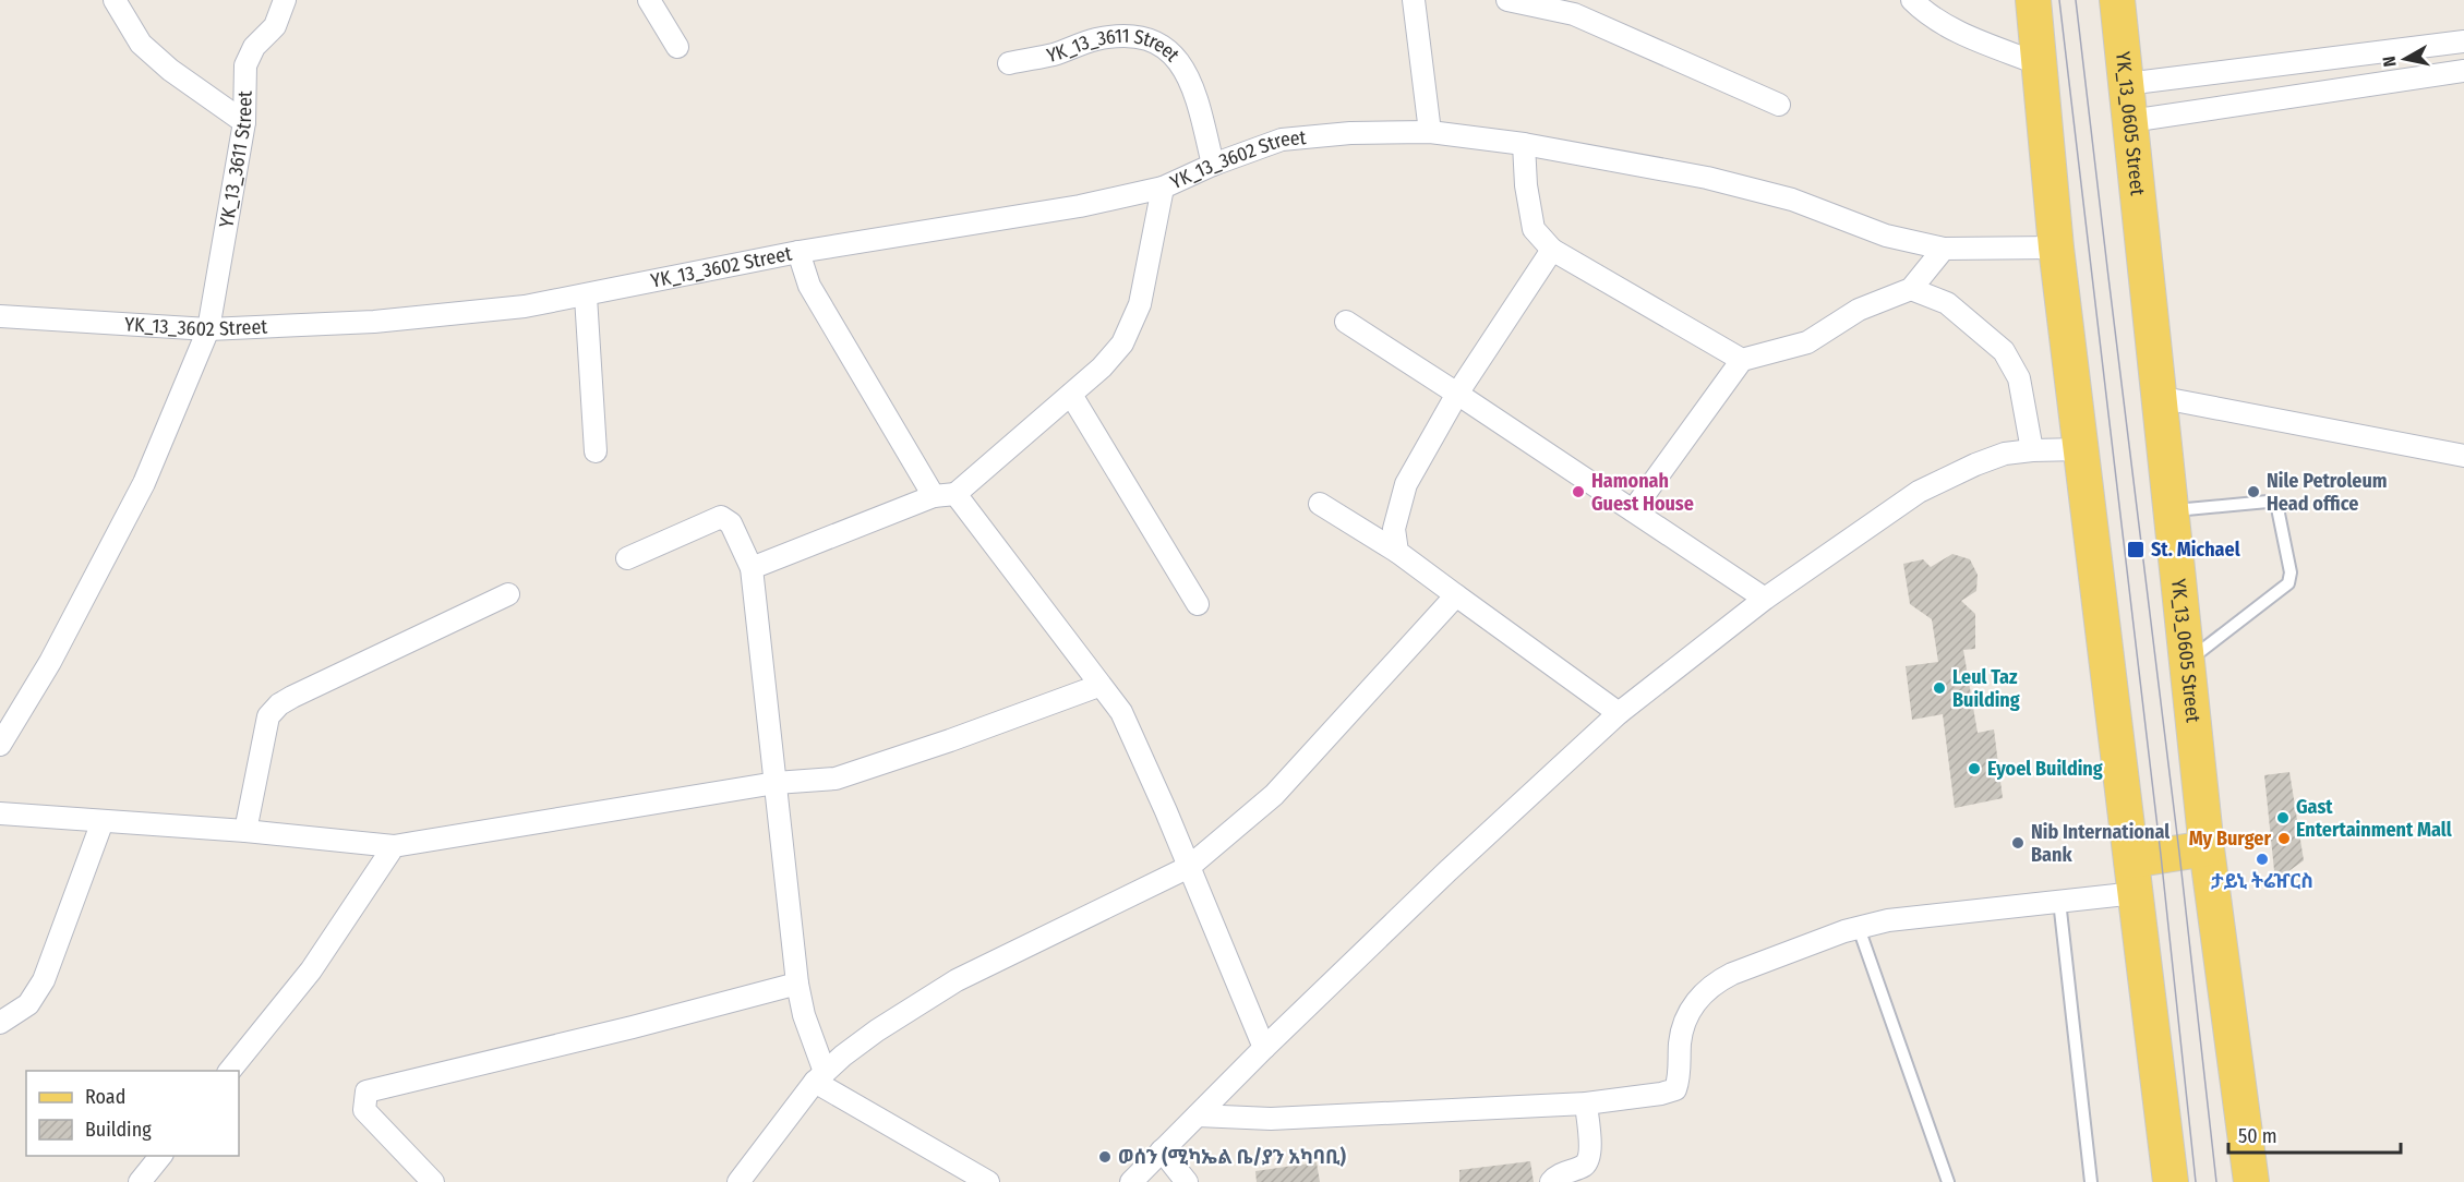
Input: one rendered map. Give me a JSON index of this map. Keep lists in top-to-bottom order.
{
  "streets": {
    "main road": ["YK_13_0605 Street"],
    "street": ["YK_13_3611 Street", "YK_13_3602 Street"]
  },
  "crossings": [
    ["YK_13_3611 Street", "YK_13_3602 Street"]
  ],
  "places": {
    "other": [
      "Hamonah Guest House",
      "Nile Petroleum Head office",
      "Leul Taz Building",
      "Eyoel Building",
      "Gast Entertainment Mall",
      "My Burger",
      "Nib International Bank",
      "ታይኒ ትሬዠርስ",
      "ወሰን (ሚካኤል ቤ/ያን አካባቢ)"
    ],
    "transit": ["St. Michael"]
  },
  "legend": ["Road", "Building"],
  "scale_bar": "50 m",
  "north": "left"
}
